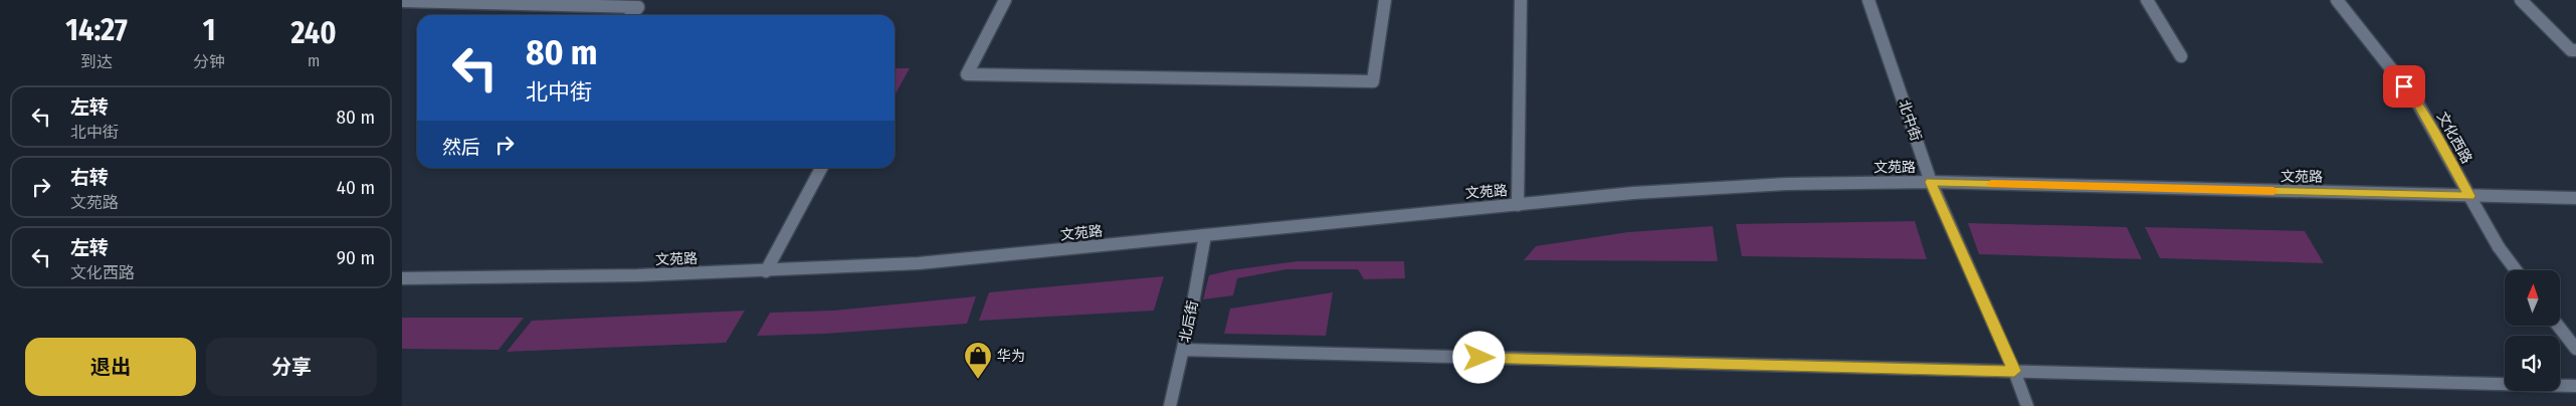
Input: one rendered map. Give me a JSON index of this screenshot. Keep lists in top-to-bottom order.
{
  "streets": {
    "street": [
      "北中街",
      "文化西路",
      "文苑路",
      "北后街"
    ]
  },
  "crossings": [
    ["北中街", "文苑路"],
    ["文化西路", "文苑路"],
    ["文苑路", "北后街"]
  ],
  "places": {
    "shop": ["华为"]
  },
  "north": "top",
  "page": {
    "eta": [
      "14:27",
      "到达",
      "1",
      "分钟",
      "240",
      "m"
    ],
    "turn": ["80 m", "北中街"],
    "list": [
      {
        "name": "左转",
        "note": "北中街",
        "value": "80 m"
      },
      {
        "name": "右转",
        "note": "文苑路",
        "value": "40 m"
      },
      {
        "name": "左转",
        "note": "文化西路",
        "value": "90 m"
      }
    ],
    "then": "然后",
    "buttons": ["退出", "分享"]
  }
}
